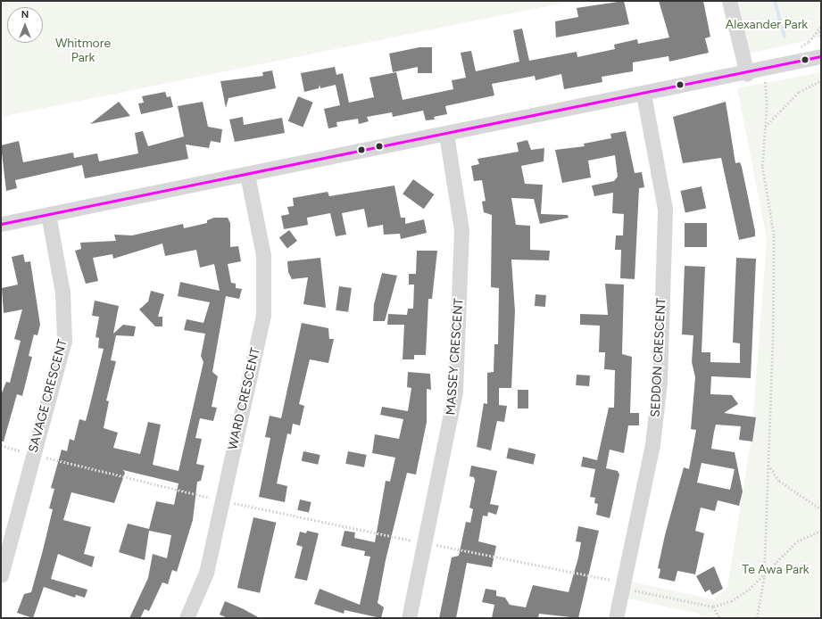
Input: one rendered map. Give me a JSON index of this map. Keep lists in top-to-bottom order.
{
  "streets": {
    "street": [
      "MASSEY CRESCENT",
      "SEDDON CRESCENT",
      "SAVAGE CRESCENT",
      "WARD CRESCENT"
    ]
  },
  "parks": ["Alexander Park", "Whitmore Park", "Te Awa Park"],
  "north": "top"
}
